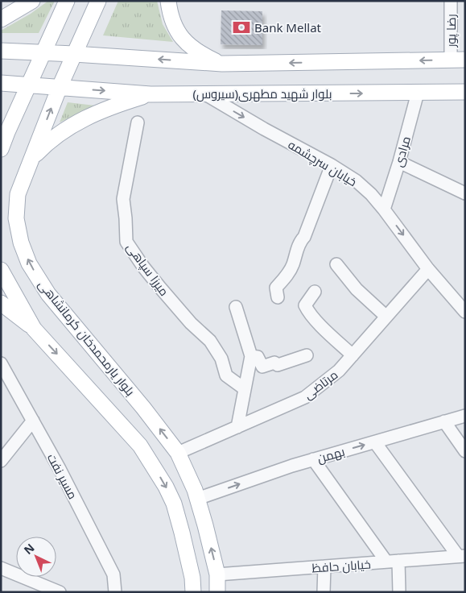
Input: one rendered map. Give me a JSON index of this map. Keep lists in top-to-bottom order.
{
  "streets": {
    "main road": ["بلوار شهید مطهری(سیروس)", "بلوار یارمحمدخان کرمانشاهی"],
    "street": [
      "رضا پور",
      "مرادی",
      "خیابان سرچشمه",
      "میرزا سپاهی",
      "مرتاضی",
      "بهمن",
      "مسیر نفت",
      "خیابان حافظ"
    ]
  },
  "crossings": [
    ["بلوار شهید مطهری(سیروس)", "مرادی"],
    ["بلوار شهید مطهری(سیروس)", "خیابان سرچشمه"],
    ["بلوار شهید مطهری(سیروس)", "بلوار یارمحمدخان کرمانشاهی"],
    ["مرادی", "خیابان سرچشمه"],
    ["خیابان سرچشمه", "مرتاضی"],
    ["بلوار یارمحمدخان کرمانشاهی", "مرتاضی"],
    ["بلوار یارمحمدخان کرمانشاهی", "بهمن"],
    ["بلوار یارمحمدخان کرمانشاهی", "خیابان حافظ"]
  ],
  "one_way": ["بهمن"],
  "places": {
    "bank": ["Bank Mellat"]
  },
  "north": "top left"
}
